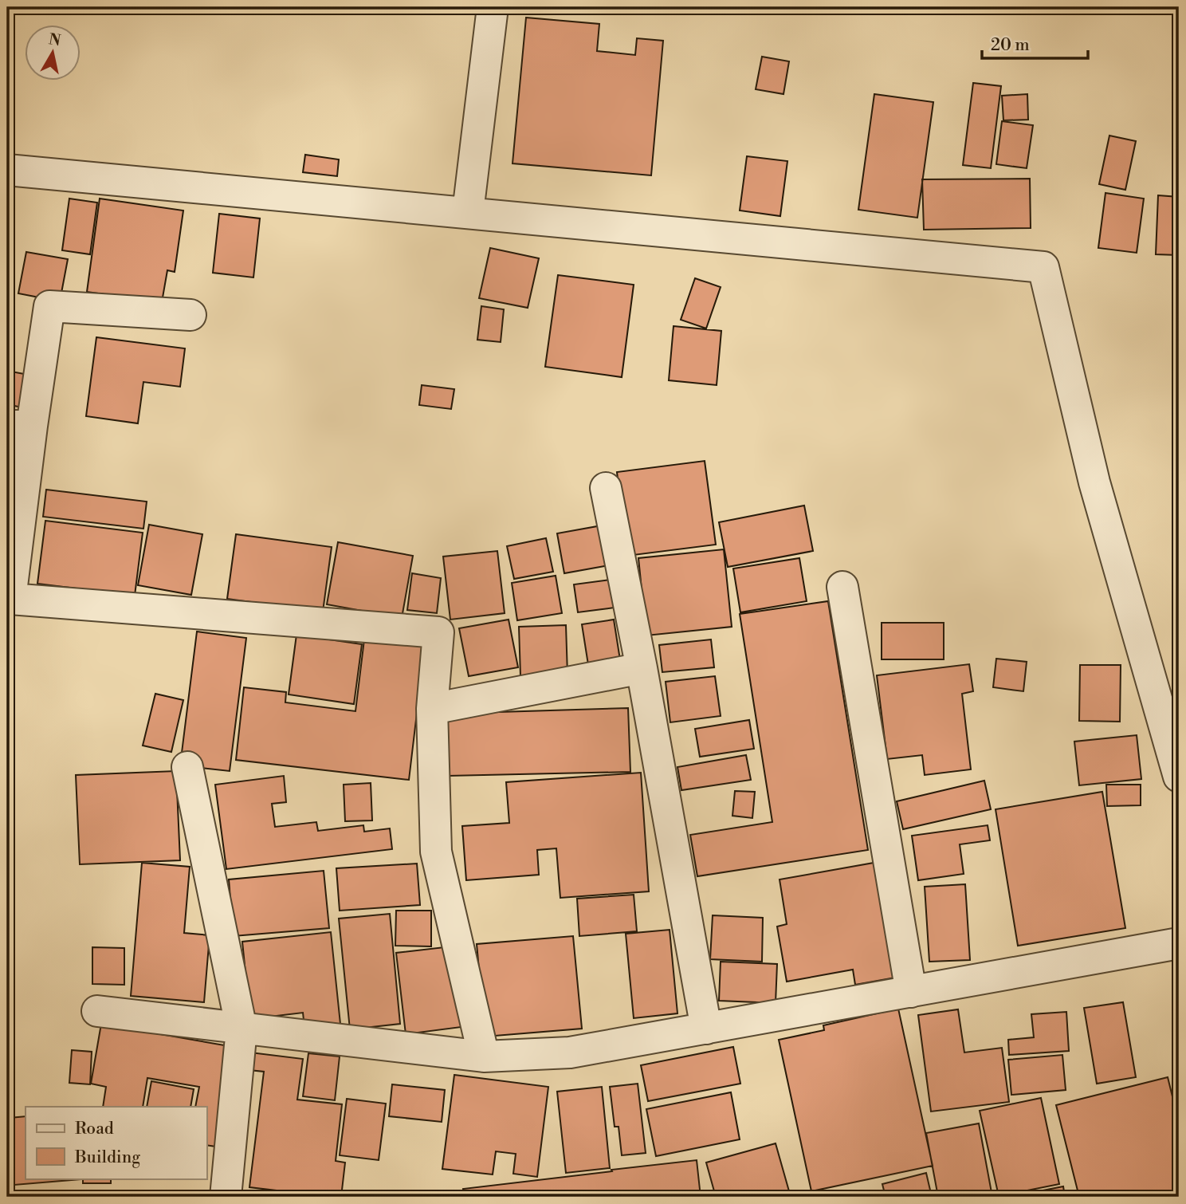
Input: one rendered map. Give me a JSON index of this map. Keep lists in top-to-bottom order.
{
  "legend": ["Road", "Building"],
  "scale_bar": "20 m",
  "north": "top"
}
